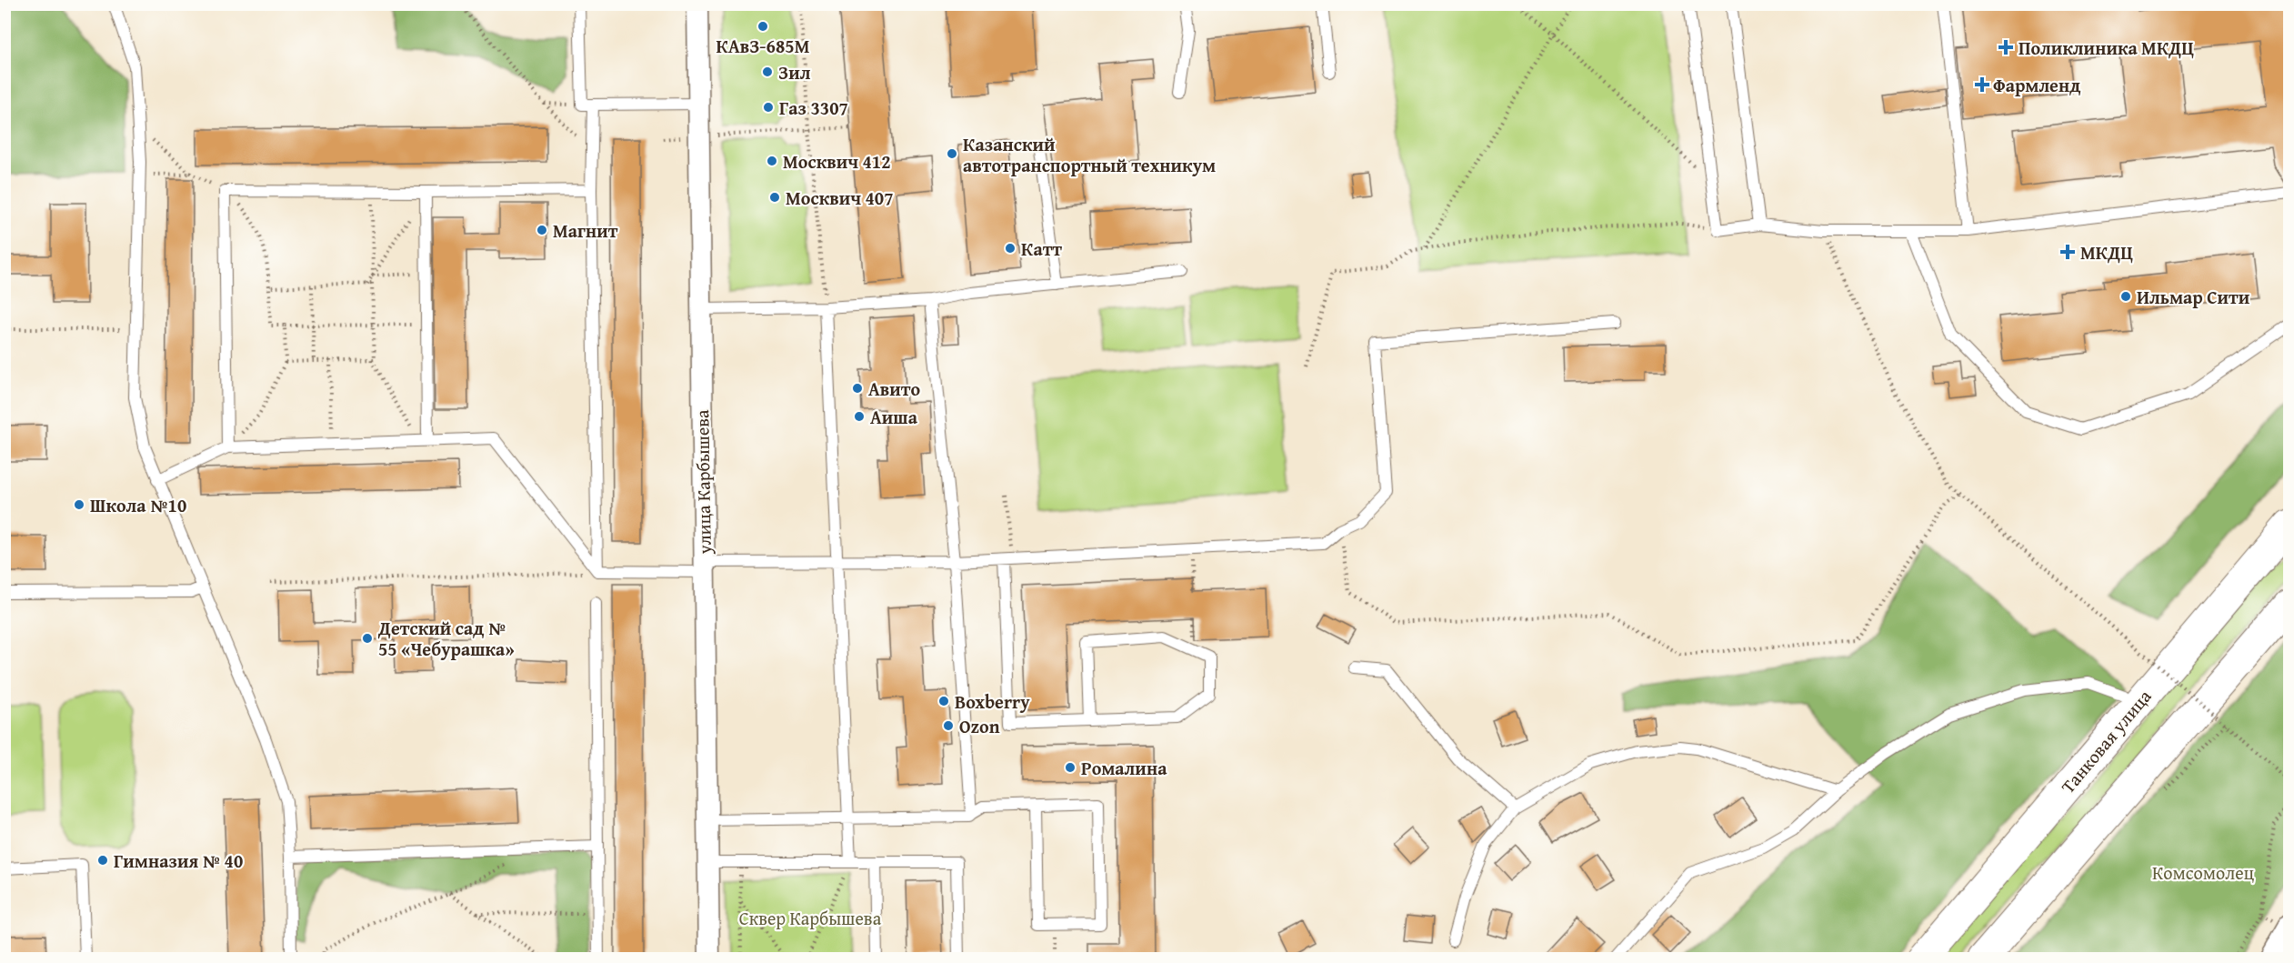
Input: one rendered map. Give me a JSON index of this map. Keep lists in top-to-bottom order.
{
  "streets": {
    "main road": ["Танковая улица"],
    "street": ["улица Карбышева"]
  },
  "parks": ["Комсомолец", "Сквер Карбышева"],
  "places": {
    "other": [
      "КАвЗ-685М",
      "Зил",
      "Газ 3307",
      "Казанский автотранспортный техникум",
      "Москвич 412",
      "Москвич 407",
      "Магнит",
      "Катт",
      "Ильмар Сити",
      "Авито",
      "Аиша",
      "Школа №10",
      "Детский сад № 55 «Чебурашка»",
      "Boxberry",
      "Ozon",
      "Ромалина",
      "Гимназия № 40"
    ],
    "health": ["Поликлиника МКДЦ", "Фармленд", "МКДЦ"]
  }
}
